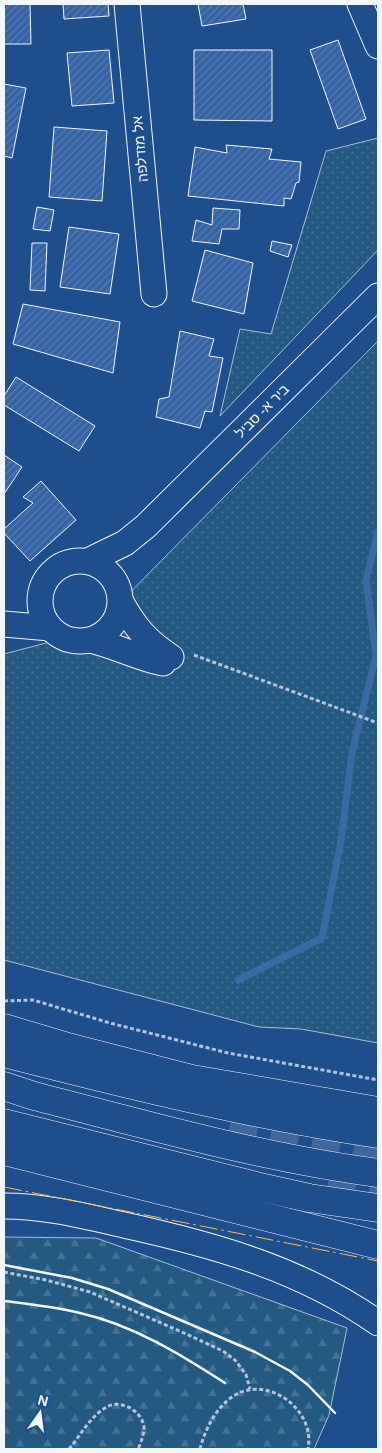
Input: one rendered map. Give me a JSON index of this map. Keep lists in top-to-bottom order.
{
  "streets": {
    "street": ["אל מזדלפה", "ביר א- סביל"]
  },
  "north": "top"
}
